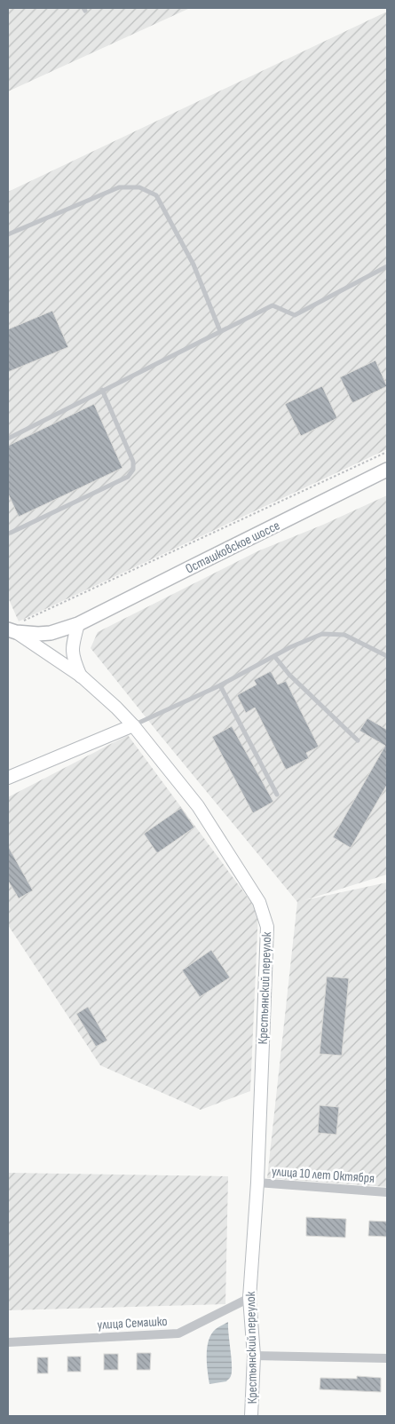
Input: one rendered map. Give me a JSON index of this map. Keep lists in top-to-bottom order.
{
  "streets": {
    "main road": ["Осташковское шоссе"],
    "street": ["Крестьянский переулок", "улица 10 лет Октября", "улица Семашко"]
  },
  "crossings": [
    ["Осташковское шоссе", "Крестьянский переулок"],
    ["Крестьянский переулок", "улица 10 лет Октября"],
    ["Крестьянский переулок", "улица Семашко"]
  ]
}
